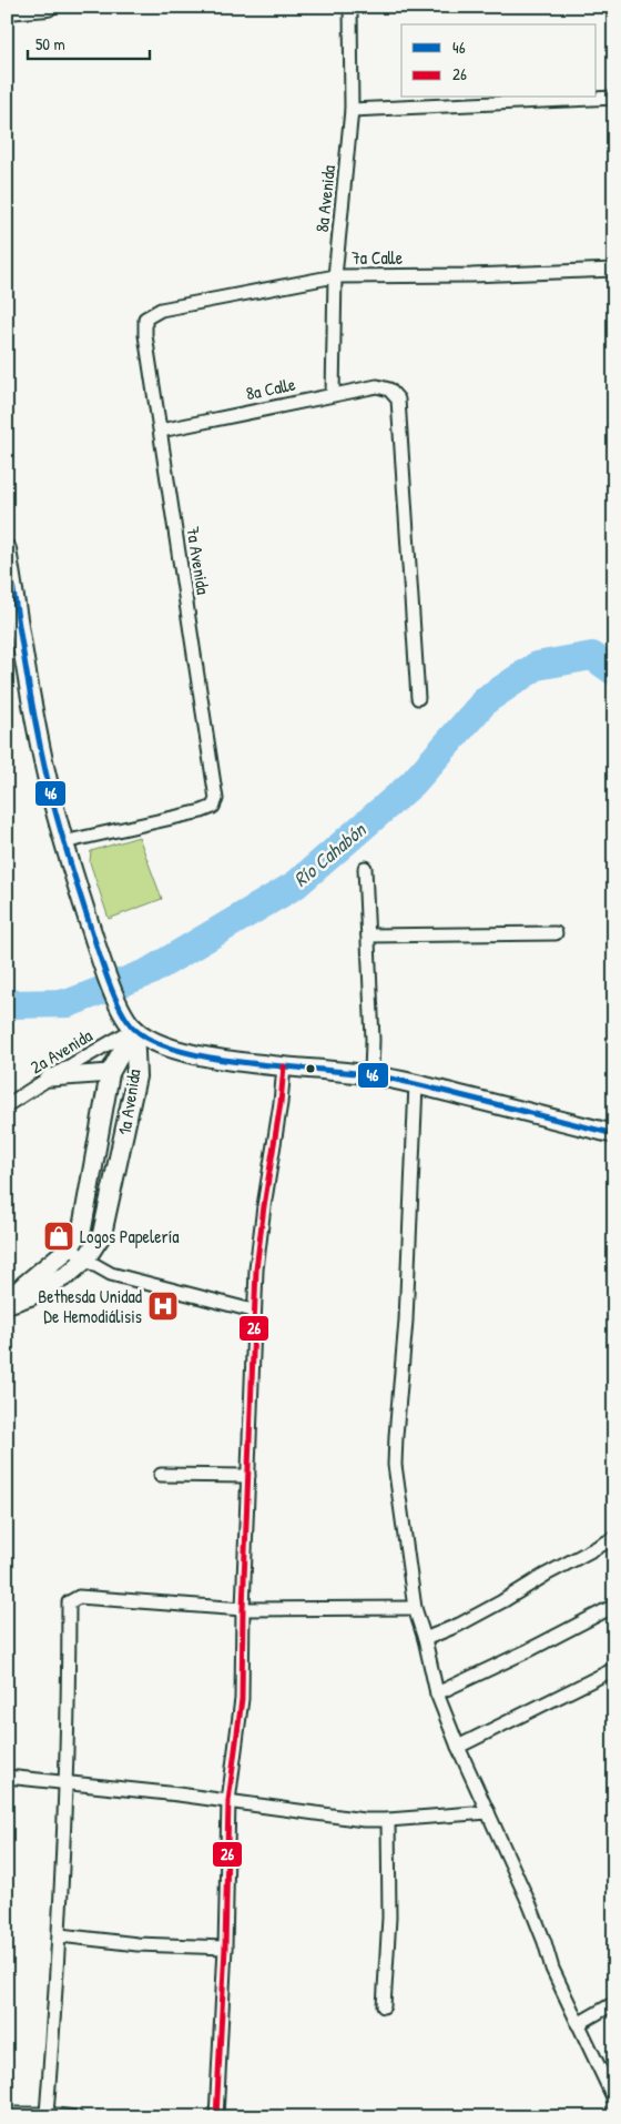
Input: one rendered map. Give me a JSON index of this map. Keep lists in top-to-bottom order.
{
  "streets": {
    "main road": ["1a Avenida"],
    "street": [
      "8a Avenida",
      "7a Calle",
      "8a Calle",
      "7a Avenida",
      "2a Avenida"
    ]
  },
  "crossings": [
    ["8a Avenida", "7a Calle"],
    ["8a Avenida", "8a Calle"],
    ["7a Calle", "7a Avenida"],
    ["8a Calle", "7a Avenida"],
    ["2a Avenida", "1a Avenida"]
  ],
  "water": ["Río Cahabón"],
  "places": {
    "shop": ["Logos Papelería"],
    "hospital": ["Bethesda Unidad De Hemodiálisis"]
  },
  "lines": ["transit line 46", "transit line 26"],
  "legend": ["46", "26"],
  "scale_bar": "50 m"
}
